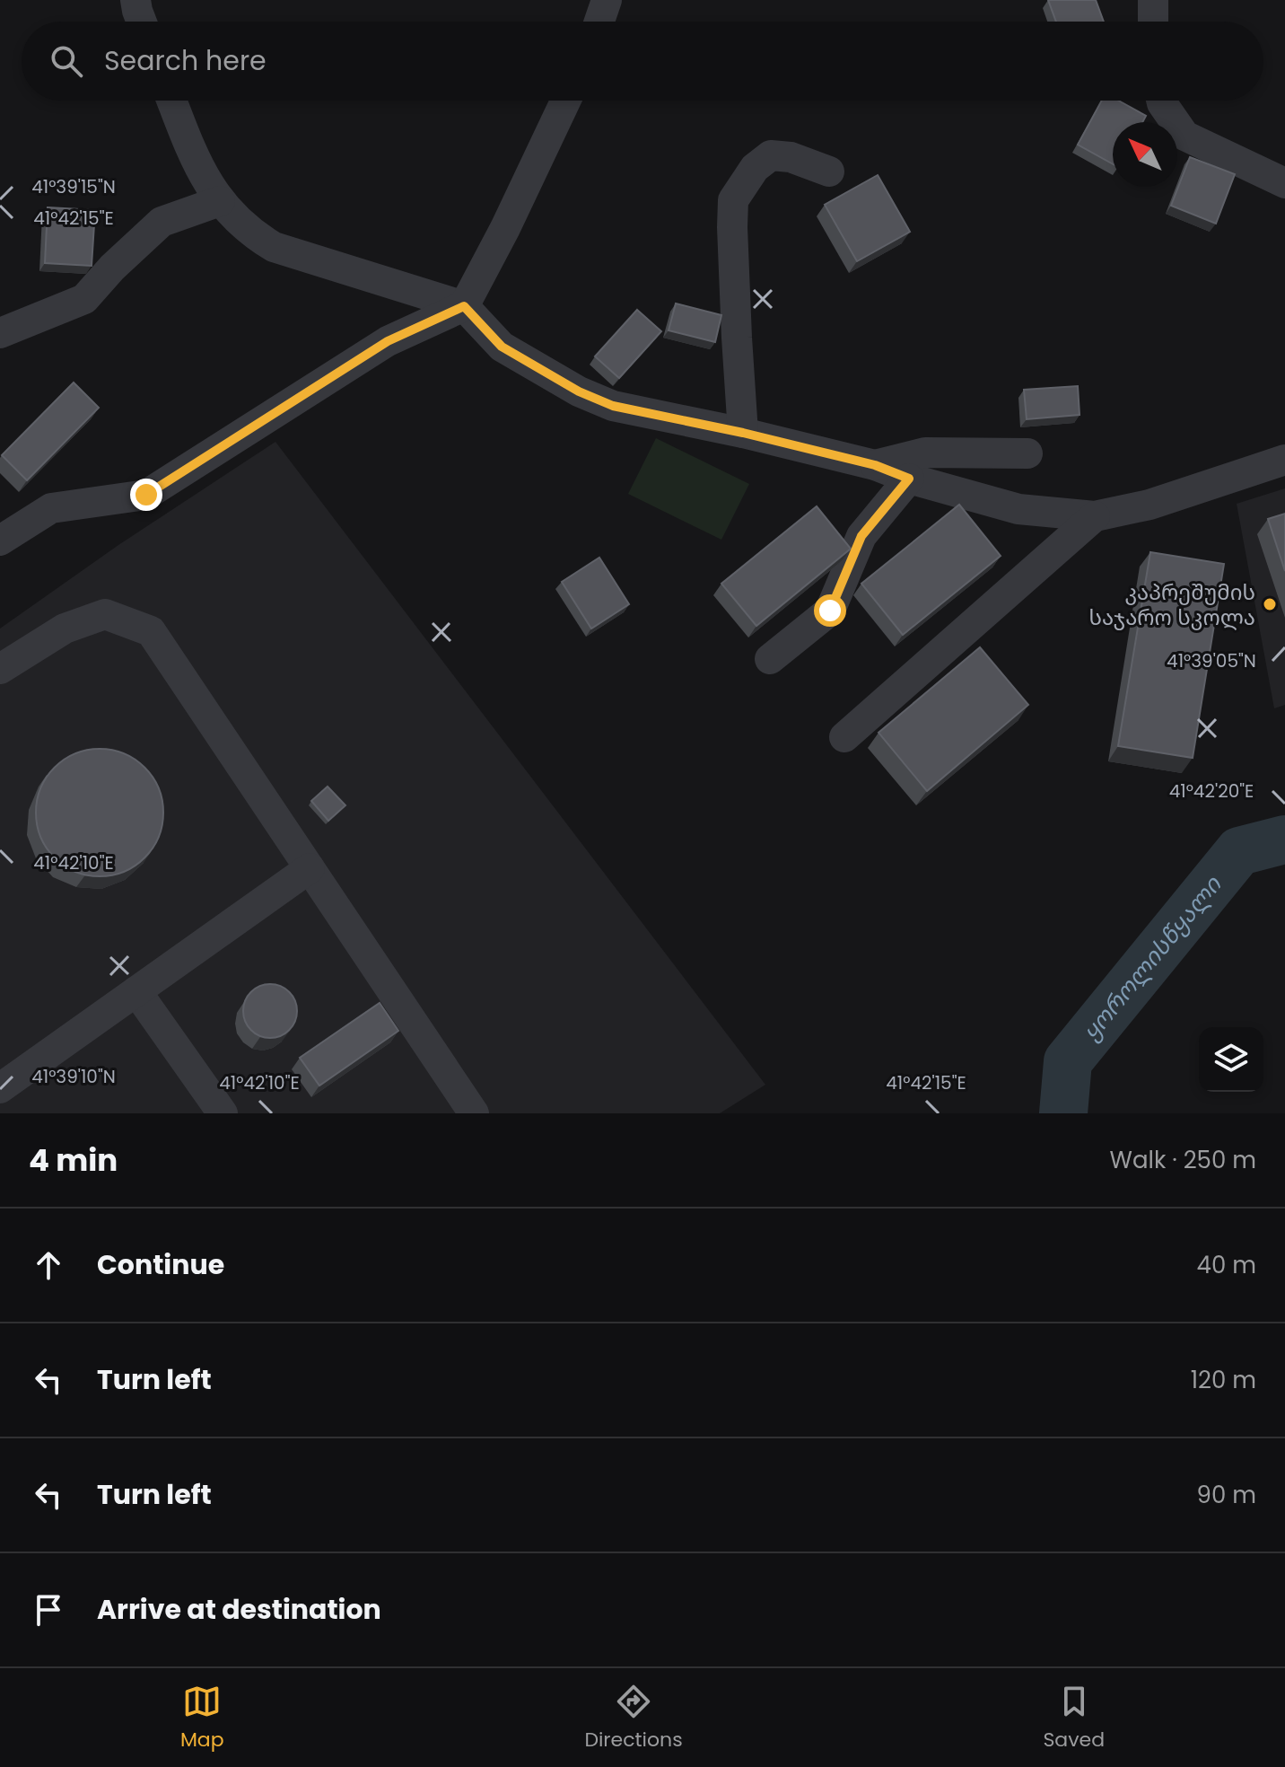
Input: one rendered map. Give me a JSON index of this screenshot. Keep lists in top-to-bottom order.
{
  "water": ["ყოროლისწყალი"],
  "places": ["კაპრეშუმის საჯარო სკოლა"],
  "north": "top left",
  "page": {
    "search": "Search here",
    "heading": ["4 min", "Walk · 250 m"],
    "list": [
      ["Continue", "40 m"],
      ["Turn left", "120 m"],
      ["Turn left", "90 m"],
      "Arrive at destination"
    ],
    "nav": ["Map", "Directions", "Saved"]
  },
  "coordinates": [
    "41°39'15\"N",
    "41°42'15\"E",
    "41°39'05\"N",
    "41°42'20\"E",
    "41°42'10\"E",
    "41°39'10\"N"
  ]
}
